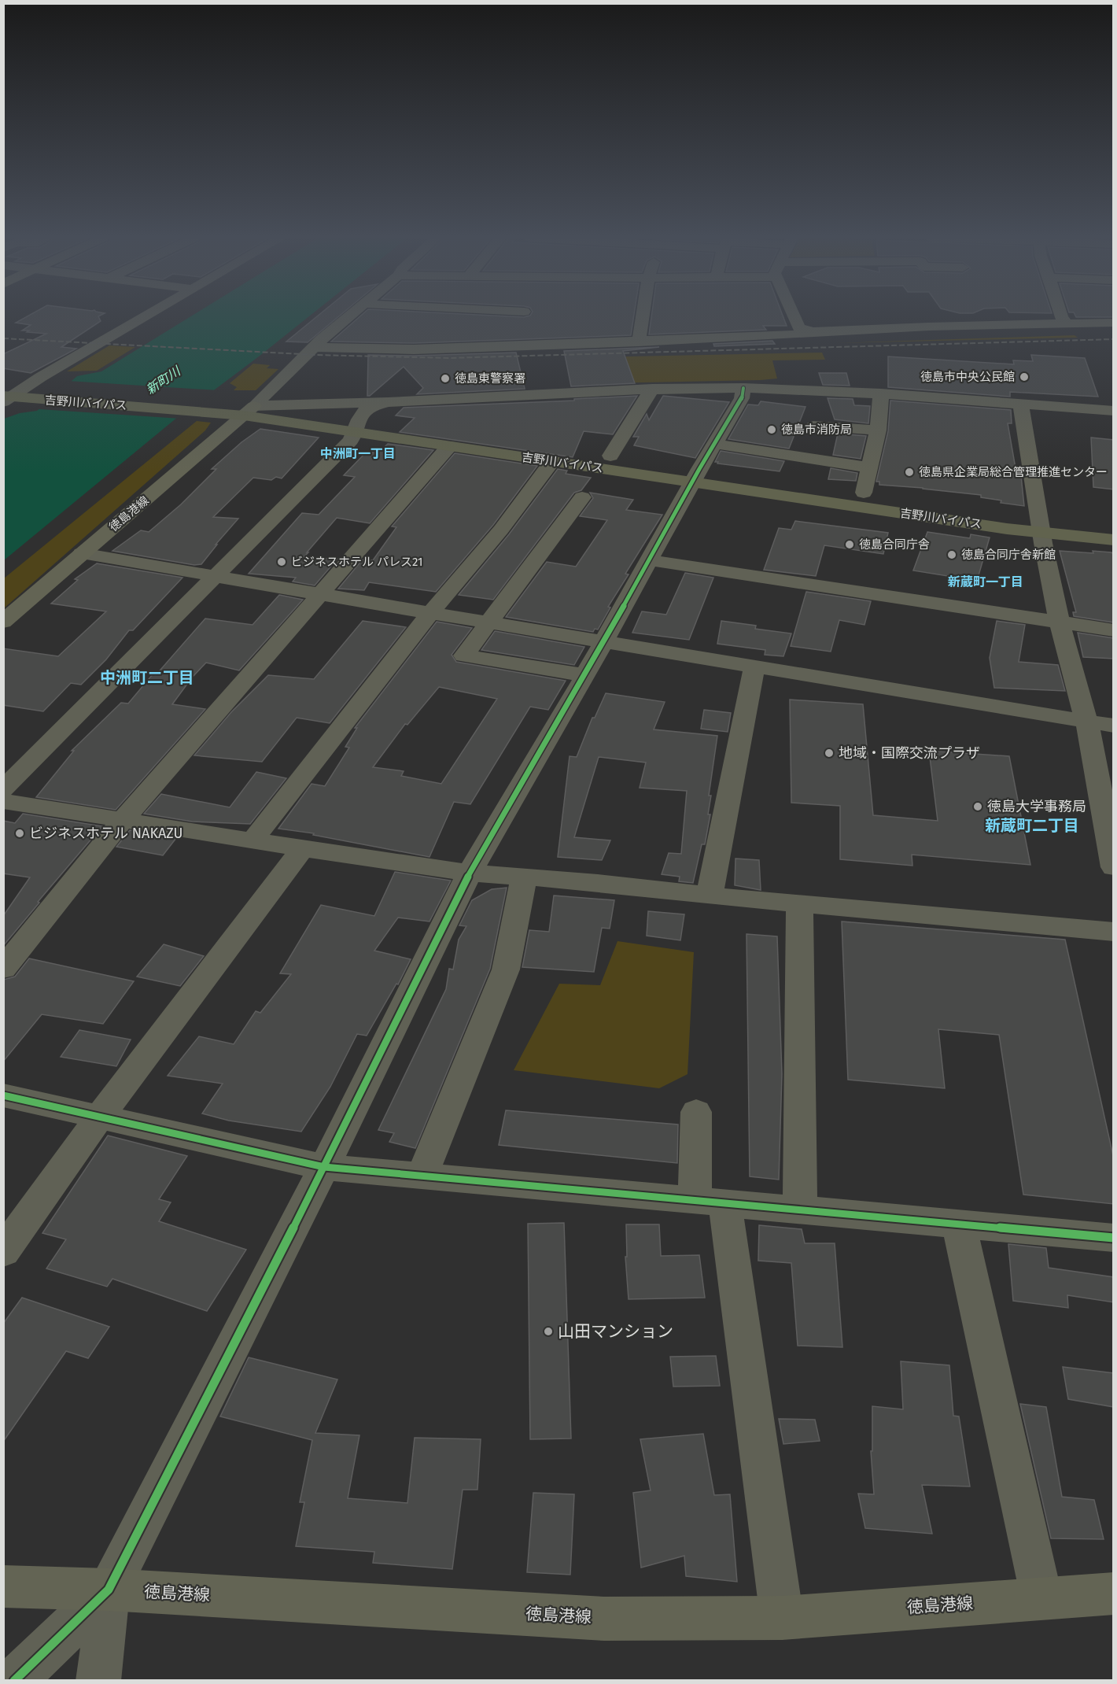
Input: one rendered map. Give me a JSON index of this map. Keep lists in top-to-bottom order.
{
  "streets": {
    "highway": ["吉野川バイパス"],
    "main road": ["徳島港線"]
  },
  "crossings": [
    ["吉野川バイパス", "徳島港線"]
  ],
  "districts": [
    "中洲町一丁目",
    "新蔵町一丁目",
    "中洲町二丁目",
    "新蔵町二丁目"
  ],
  "water": ["新町川"],
  "places": [
    "徳島市中央公民館",
    "徳島東警察署",
    "徳島市消防局",
    "徳島県企業局総合管理推進センター",
    "徳島合同庁舎",
    "徳島合同庁舎新館",
    "ビジネスホテル パレス21",
    "地域・国際交流プラザ",
    "徳島大学事務局",
    "ビジネスホテル NAKAZU",
    "山田マンション"
  ]
}
